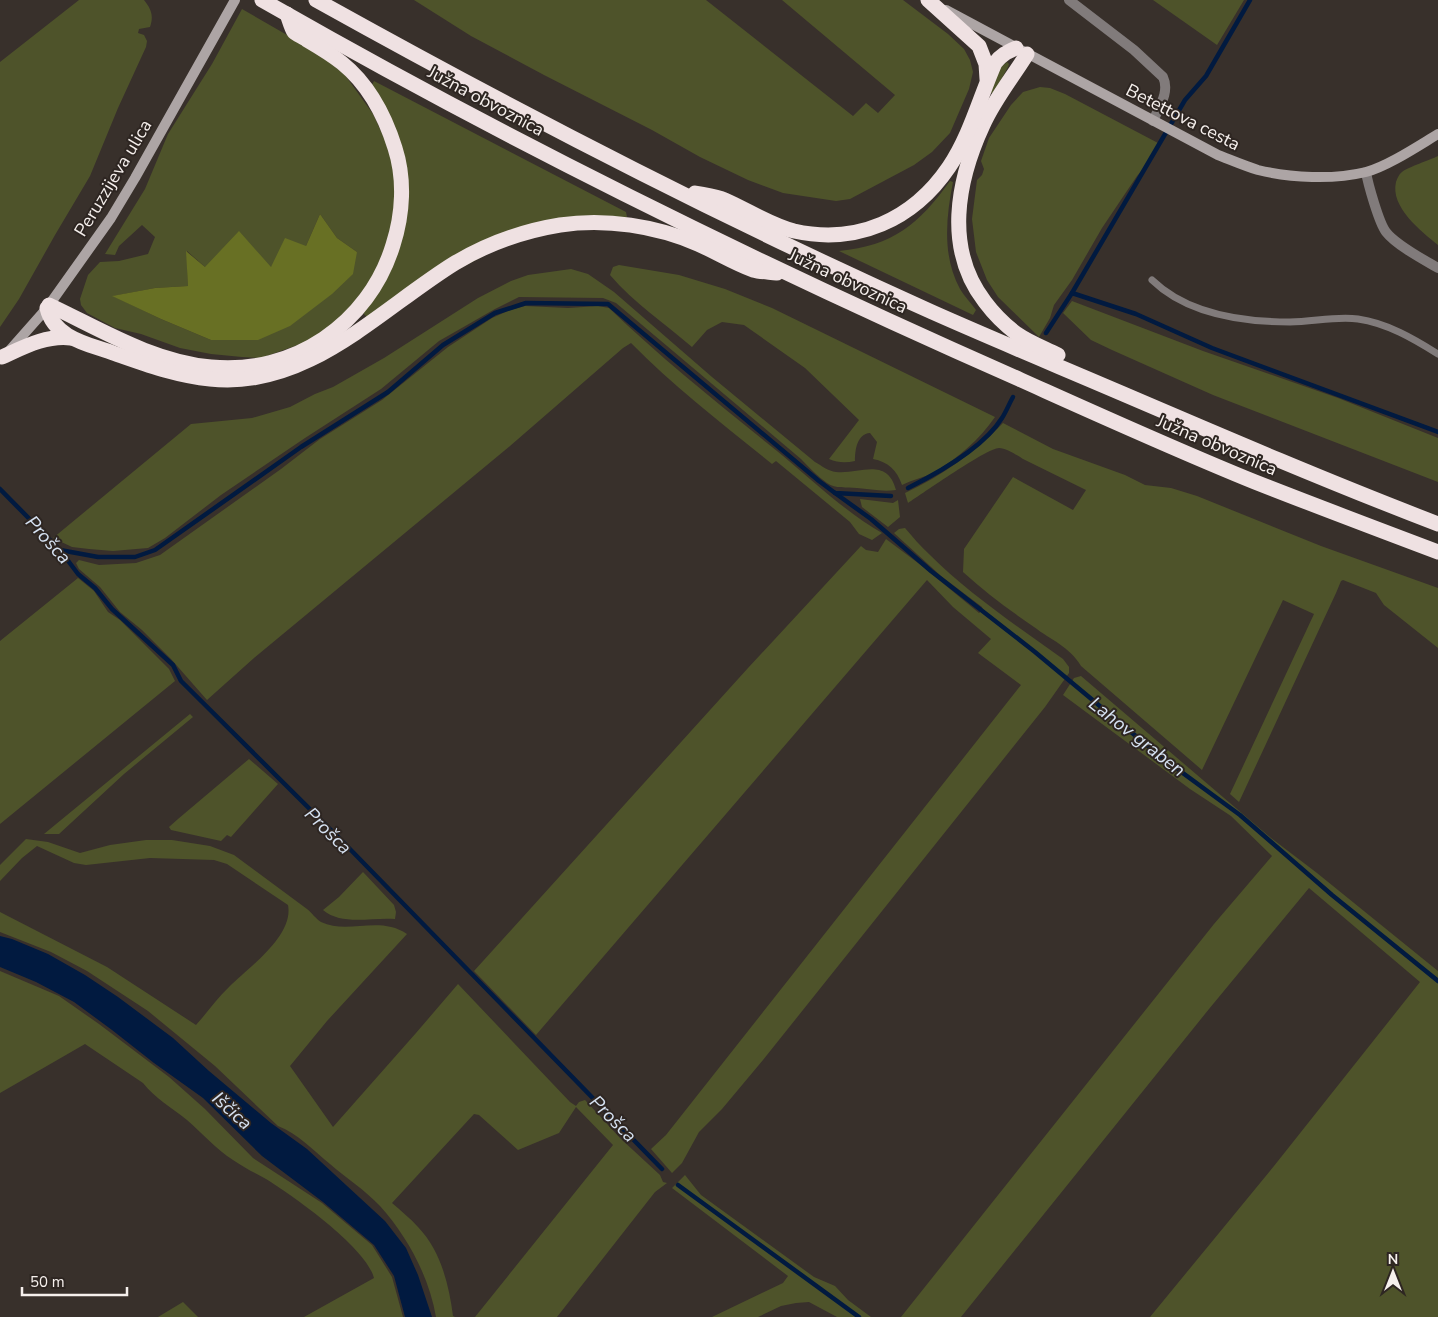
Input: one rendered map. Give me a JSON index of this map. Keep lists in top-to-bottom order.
{
  "streets": {
    "highway": ["Južna obvoznica"],
    "street": ["Betettova cesta", "Peruzzijeva ulica"]
  },
  "water": ["Prošca", "Lahov graben", "Iščica"],
  "scale_bar": "50 m",
  "north": "top"
}
